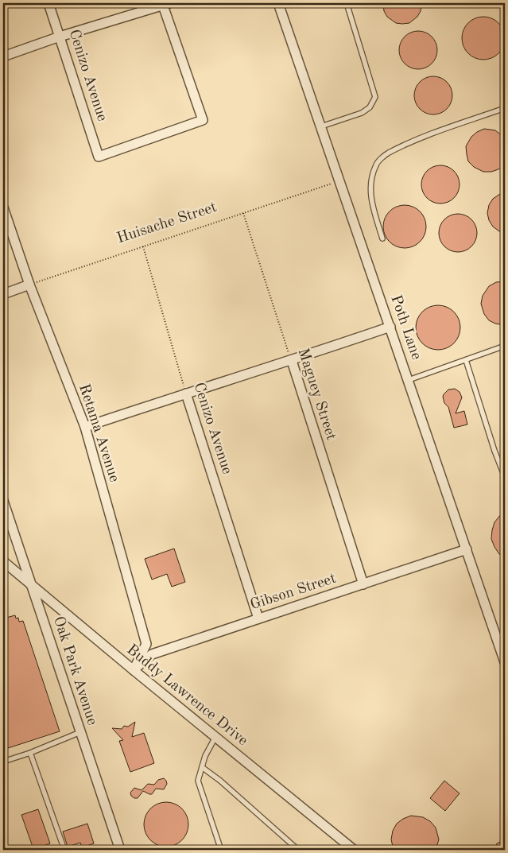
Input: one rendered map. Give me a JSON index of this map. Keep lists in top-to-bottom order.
{
  "streets": {
    "street": [
      "Cenizo Avenue",
      "Poth Lane",
      "Maguey Street",
      "Retama Avenue",
      "Gibson Street",
      "Oak Park Avenue",
      "Buddy Lawrence Drive"
    ],
    "path": ["Huisache Street"]
  },
  "crossings": [
    ["Cenizo Avenue", "Huisache Street"],
    ["Cenizo Avenue", "Gibson Street"],
    ["Huisache Street", "Poth Lane"],
    ["Huisache Street", "Maguey Street"],
    ["Huisache Street", "Retama Avenue"],
    ["Poth Lane", "Gibson Street"],
    ["Maguey Street", "Gibson Street"],
    ["Retama Avenue", "Gibson Street"],
    ["Retama Avenue", "Buddy Lawrence Drive"],
    ["Gibson Street", "Buddy Lawrence Drive"],
    ["Oak Park Avenue", "Buddy Lawrence Drive"]
  ]
}
